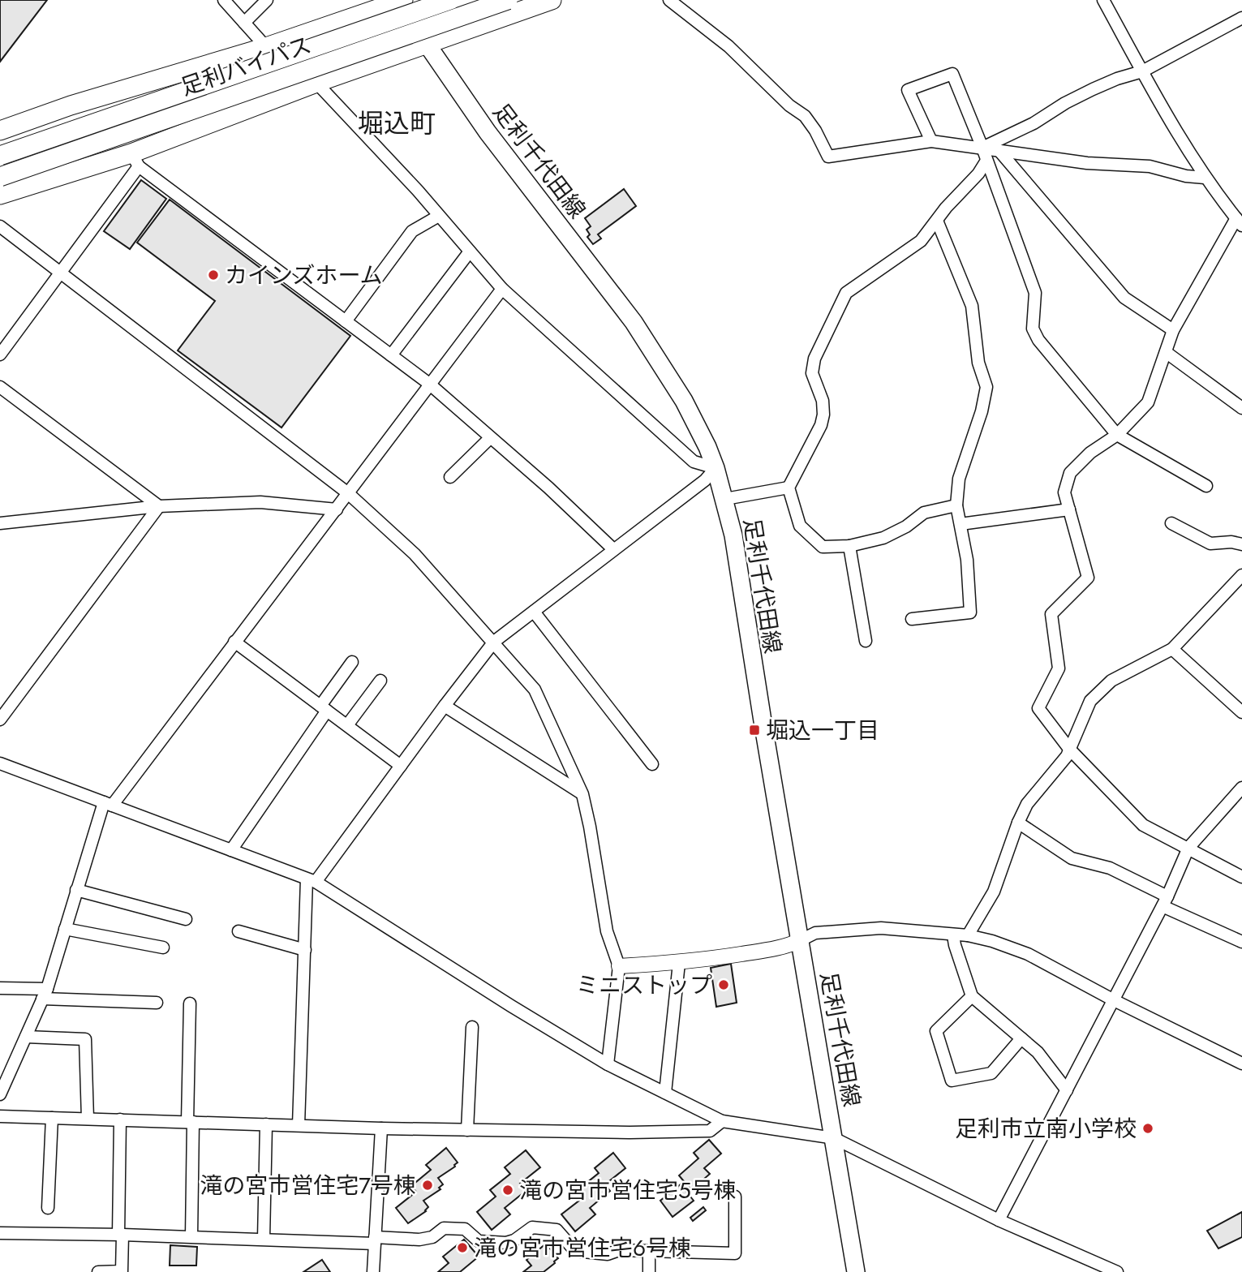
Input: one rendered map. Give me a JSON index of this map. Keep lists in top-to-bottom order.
{
  "streets": {
    "highway": ["足利バイパス"],
    "main road": ["足利千代田線"]
  },
  "districts": ["堀込町"],
  "places": {
    "other": [
      "カインズホーム",
      "ミニストップ",
      "足利市立南小学校",
      "滝の宮市営住宅7号棟",
      "滝の宮市営住宅5号棟",
      "滝の宮市営住宅6号棟"
    ],
    "transit": ["堀込一丁目"]
  }
}
